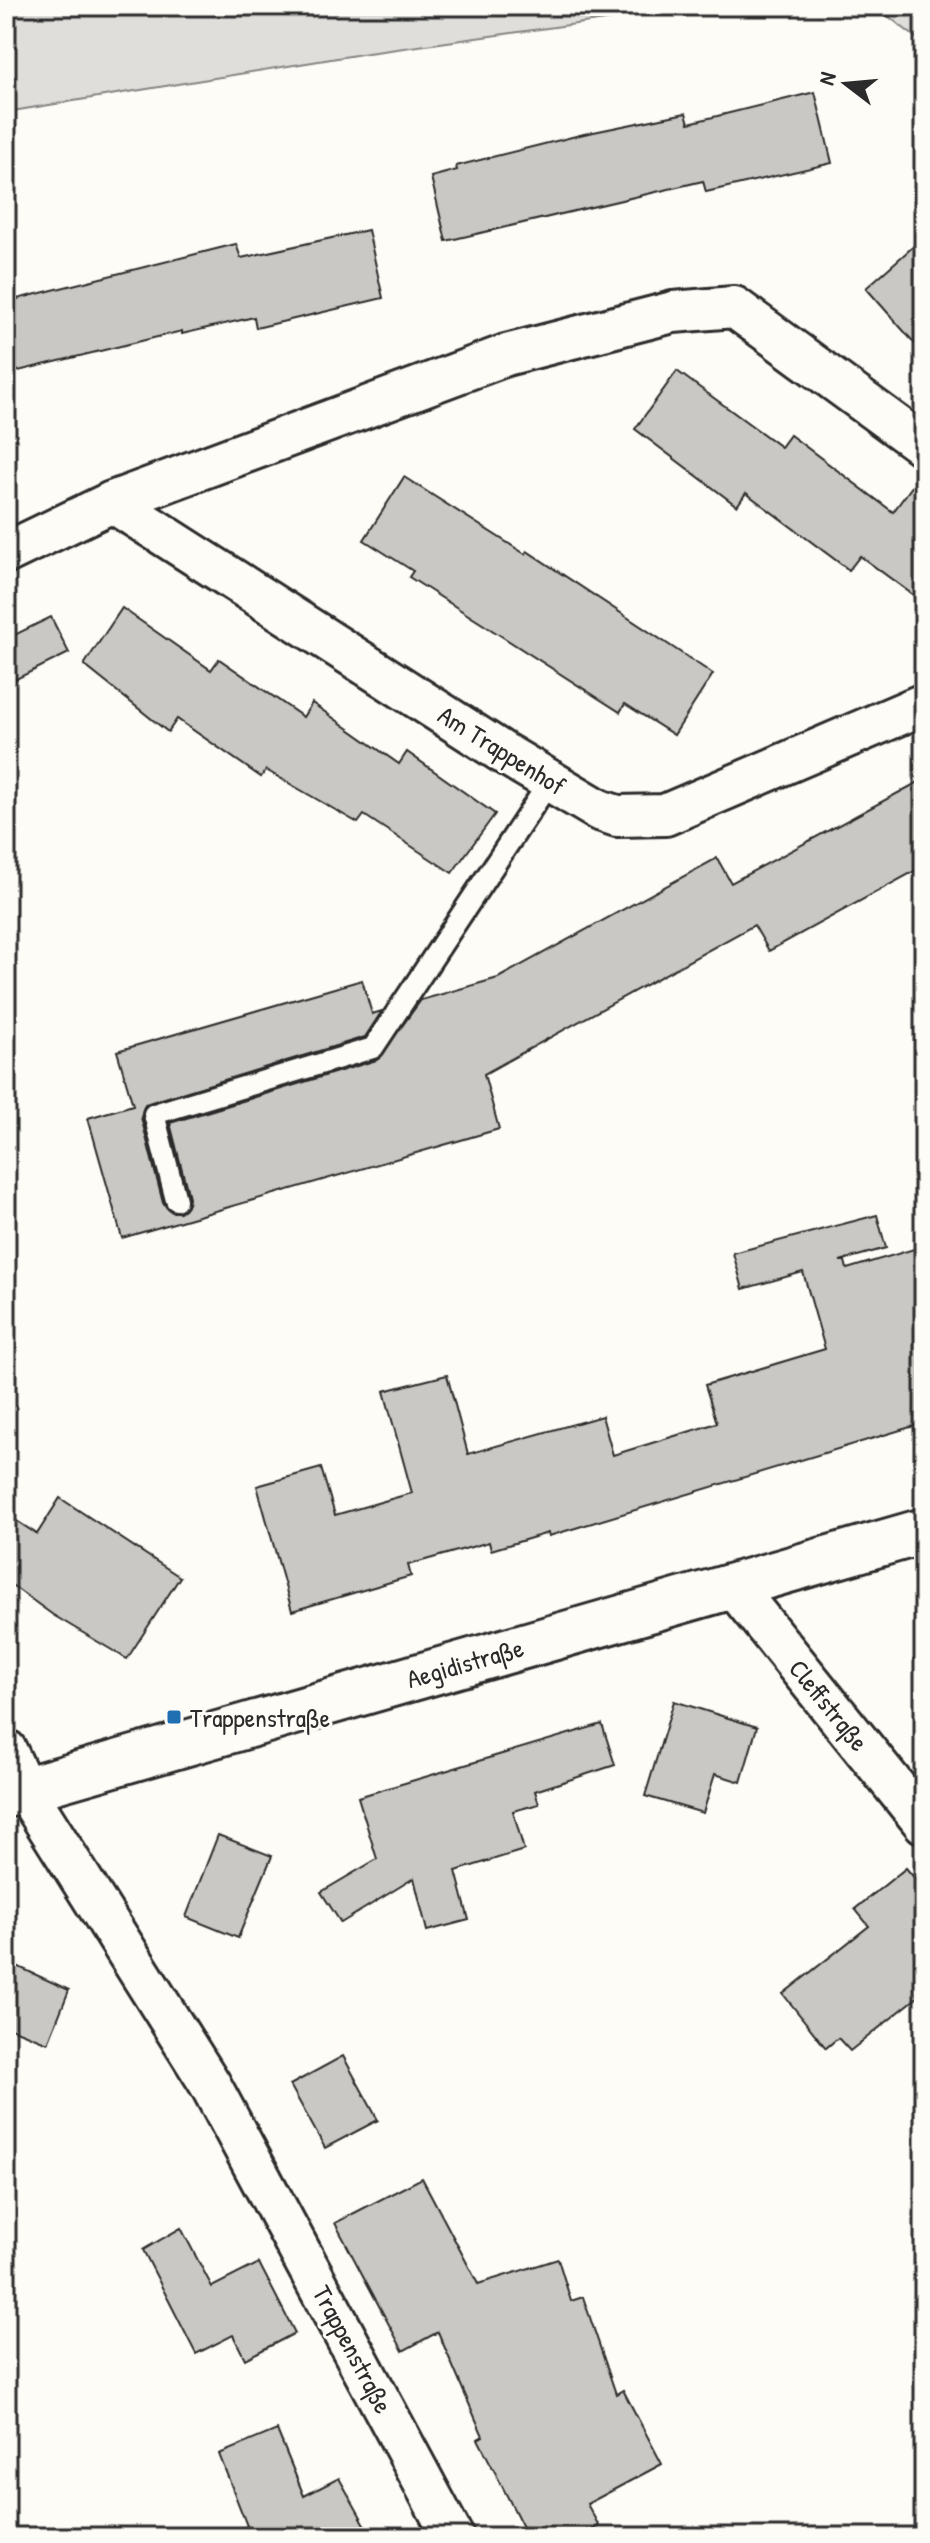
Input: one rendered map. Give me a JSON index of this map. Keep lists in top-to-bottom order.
{
  "streets": {
    "street": [
      "Am Trappenhof",
      "Aegidistraße",
      "Cleffstraße",
      "Trappenstraße"
    ]
  },
  "crossings": [
    ["Aegidistraße", "Cleffstraße"],
    ["Aegidistraße", "Trappenstraße"]
  ],
  "places": {
    "transit": ["Trappenstraße"]
  },
  "north": "left"
}
